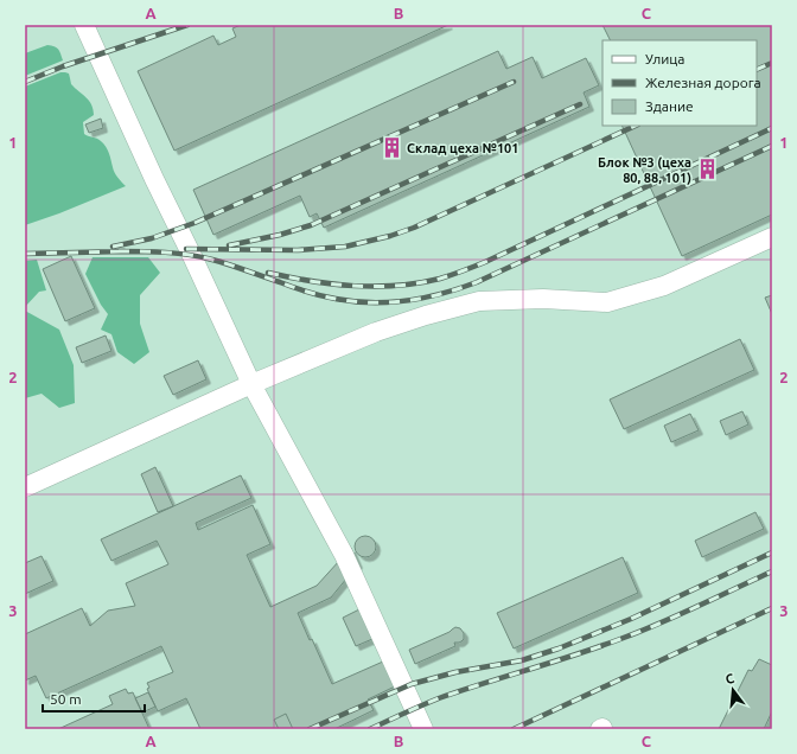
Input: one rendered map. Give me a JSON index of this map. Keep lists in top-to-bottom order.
{
  "places": {
    "building": ["Склад цеха №101", "Блок №3 (цеха 80, 88, 101)"]
  },
  "legend": ["Улица", "Железная дорога", "Здание"],
  "scale_bar": "50 m",
  "north": "top",
  "grid": {
    "columns": ["A", "B", "C"],
    "rows": ["1", "2", "3"]
  }
}
